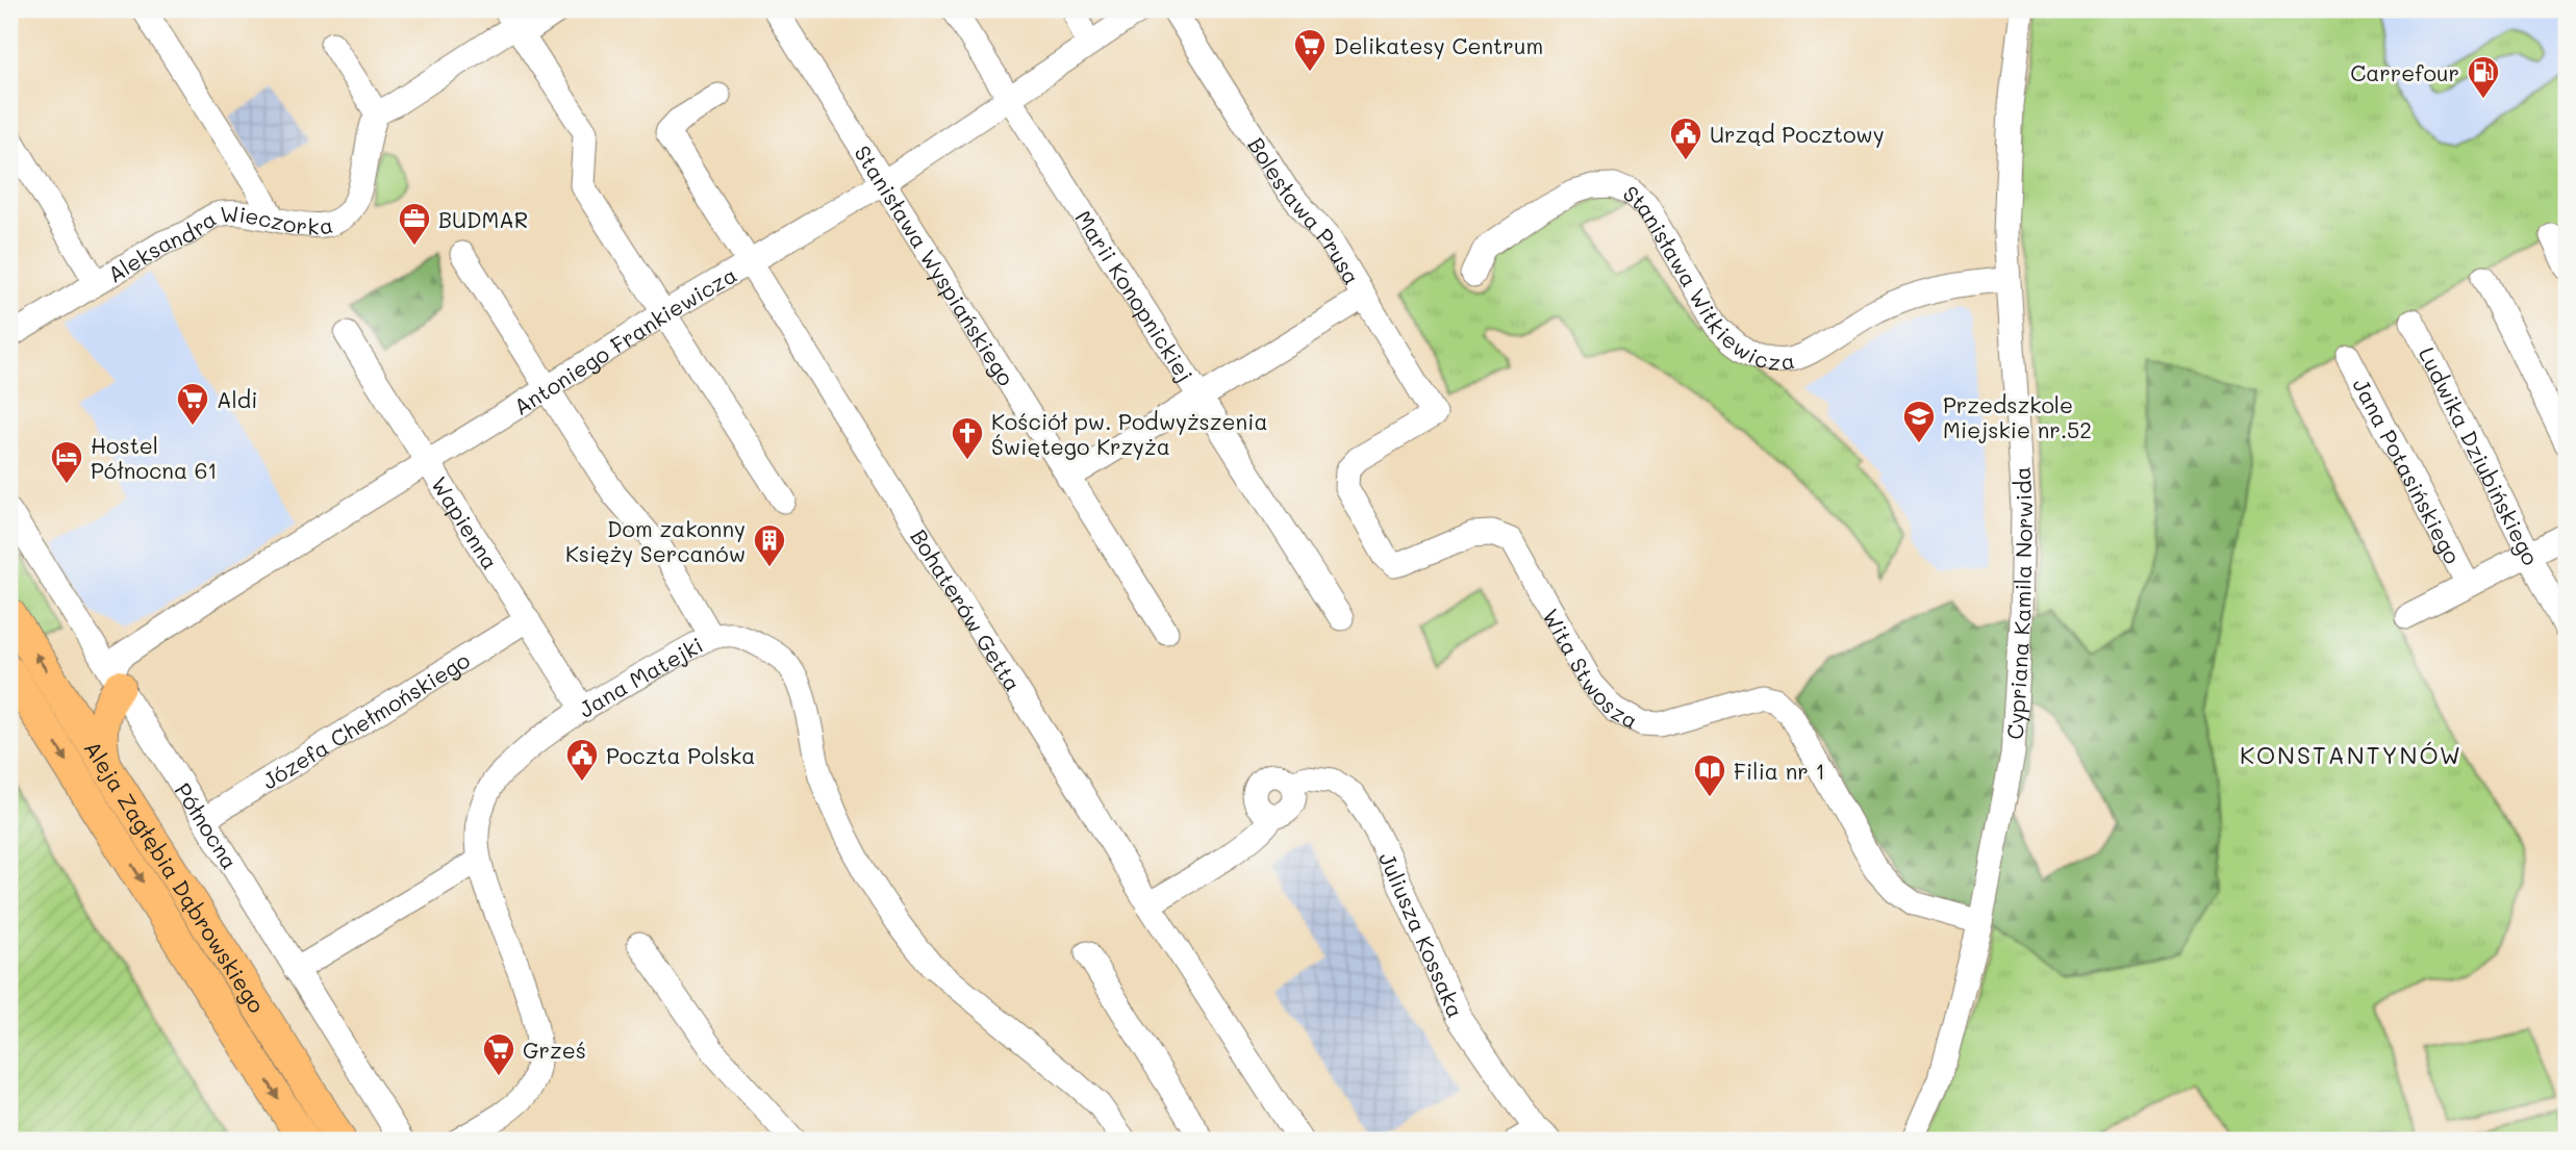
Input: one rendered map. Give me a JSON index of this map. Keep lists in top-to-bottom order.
{
  "streets": {
    "main road": ["Aleja Zagłębia Dąbrowskiego"],
    "street": [
      "Bolesława Prusa",
      "Aleksandra Wieczorka",
      "Stanisława Wyspiańskiego",
      "Stanisława Witkiewicza",
      "Marii Konopnickiej",
      "Antoniego Frankiewicza",
      "Ludwika Dziubińskiego",
      "Jana Potasińskiego",
      "Wapienna",
      "Cypriana Kamila Norwida",
      "Bohaterów Getta",
      "Wita Stwosza",
      "Jana Matejki",
      "Józefa Chełmońskiego",
      "Północna",
      "Juliusza Kossaka"
    ]
  },
  "crossings": [
    ["Bolesława Prusa", "Wita Stwosza"],
    ["Stanisława Wyspiańskiego", "Antoniego Frankiewicza"],
    ["Stanisława Witkiewicza", "Cypriana Kamila Norwida"],
    ["Marii Konopnickiej", "Antoniego Frankiewicza"],
    ["Antoniego Frankiewicza", "Wapienna"],
    ["Antoniego Frankiewicza", "Bohaterów Getta"],
    ["Antoniego Frankiewicza", "Północna"],
    ["Wapienna", "Jana Matejki"],
    ["Wapienna", "Józefa Chełmońskiego"],
    ["Cypriana Kamila Norwida", "Wita Stwosza"],
    ["Bohaterów Getta", "Juliusza Kossaka"],
    ["Józefa Chełmońskiego", "Północna"]
  ],
  "districts": ["KONSTANTYNÓW"],
  "places": {
    "supermarket": ["Delikatesy Centrum", "Aldi", "Grześ"],
    "fuel station": ["Carrefour"],
    "public building": ["Urząd Pocztowy", "Poczta Polska"],
    "office": ["BUDMAR"],
    "school or university": ["Przedszkole Miejskie nr.52"],
    "church": ["Kościół pw. Podwyższenia Świętego Krzyża"],
    "hotel": ["Hostel Północna 61"],
    "building": ["Dom zakonny Księży Sercanów"],
    "library": ["Filia nr 1"]
  }
}
